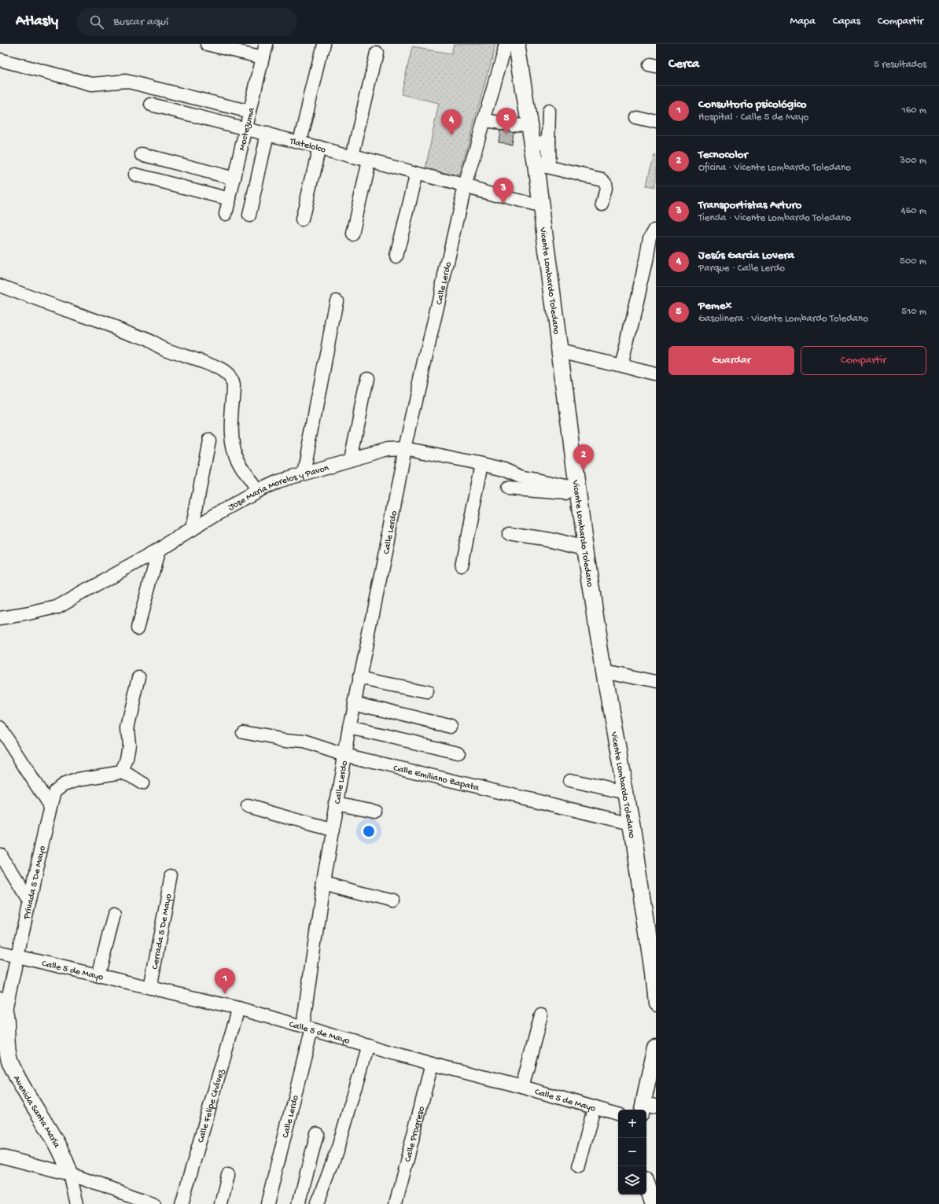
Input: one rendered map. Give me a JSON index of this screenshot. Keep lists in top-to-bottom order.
{
  "streets": {
    "main road": ["Vicente Lombardo Toledano", "Avenida Santa María"],
    "street": [
      "Moctezuma",
      "Tlatelolco",
      "Calle Lerdo",
      "Jose Maria Morelos y Pavon",
      "Calle Emiliano Zapata",
      "Privada 5 De Mayo",
      "Cerrada 5 De Mayo",
      "Calle 5 de Mayo",
      "Calle Felipe Chávez",
      "Calle Progreso"
    ]
  },
  "crossings": [
    ["Moctezuma", "Tlatelolco"],
    ["Tlatelolco", "Vicente Lombardo Toledano"],
    ["Tlatelolco", "Calle Lerdo"],
    ["Vicente Lombardo Toledano", "Jose Maria Morelos y Pavon"],
    ["Vicente Lombardo Toledano", "Calle Emiliano Zapata"],
    ["Calle Lerdo", "Jose Maria Morelos y Pavon"],
    ["Calle Lerdo", "Calle Emiliano Zapata"],
    ["Calle Lerdo", "Calle 5 de Mayo"],
    ["Privada 5 De Mayo", "Calle 5 de Mayo"],
    ["Cerrada 5 De Mayo", "Calle 5 de Mayo"],
    ["Calle 5 de Mayo", "Calle Felipe Chávez"],
    ["Calle 5 de Mayo", "Calle Progreso"]
  ],
  "page": {
    "header": "Atlasly",
    "search": "Buscar aquí",
    "nav": ["Mapa", "Capas", "Compartir"],
    "heading": ["Cerca", "5 resultados"],
    "list": [
      {
        "mark": "1",
        "name": "Consultorio psicológico",
        "note": "Hospital · Calle 5 de Mayo",
        "value": "160 m"
      },
      {
        "mark": "2",
        "name": "Tecnocolor",
        "note": "Oficina · Vicente Lombardo Toledano",
        "value": "300 m"
      },
      {
        "mark": "3",
        "name": "Transportistas Arturo",
        "note": "Tienda · Vicente Lombardo Toledano",
        "value": "460 m"
      },
      {
        "mark": "4",
        "name": "Jesús Garcia Lovera",
        "note": "Parque · Calle Lerdo",
        "value": "500 m"
      },
      {
        "mark": "5",
        "name": "Pemex",
        "note": "Gasolinera · Vicente Lombardo Toledano",
        "value": "510 m"
      }
    ],
    "pins": [
      "5",
      "4",
      "3",
      "2",
      "1"
    ],
    "buttons": ["Guardar", "Compartir"],
    "map_buttons": ["+", "−"]
  }
}
